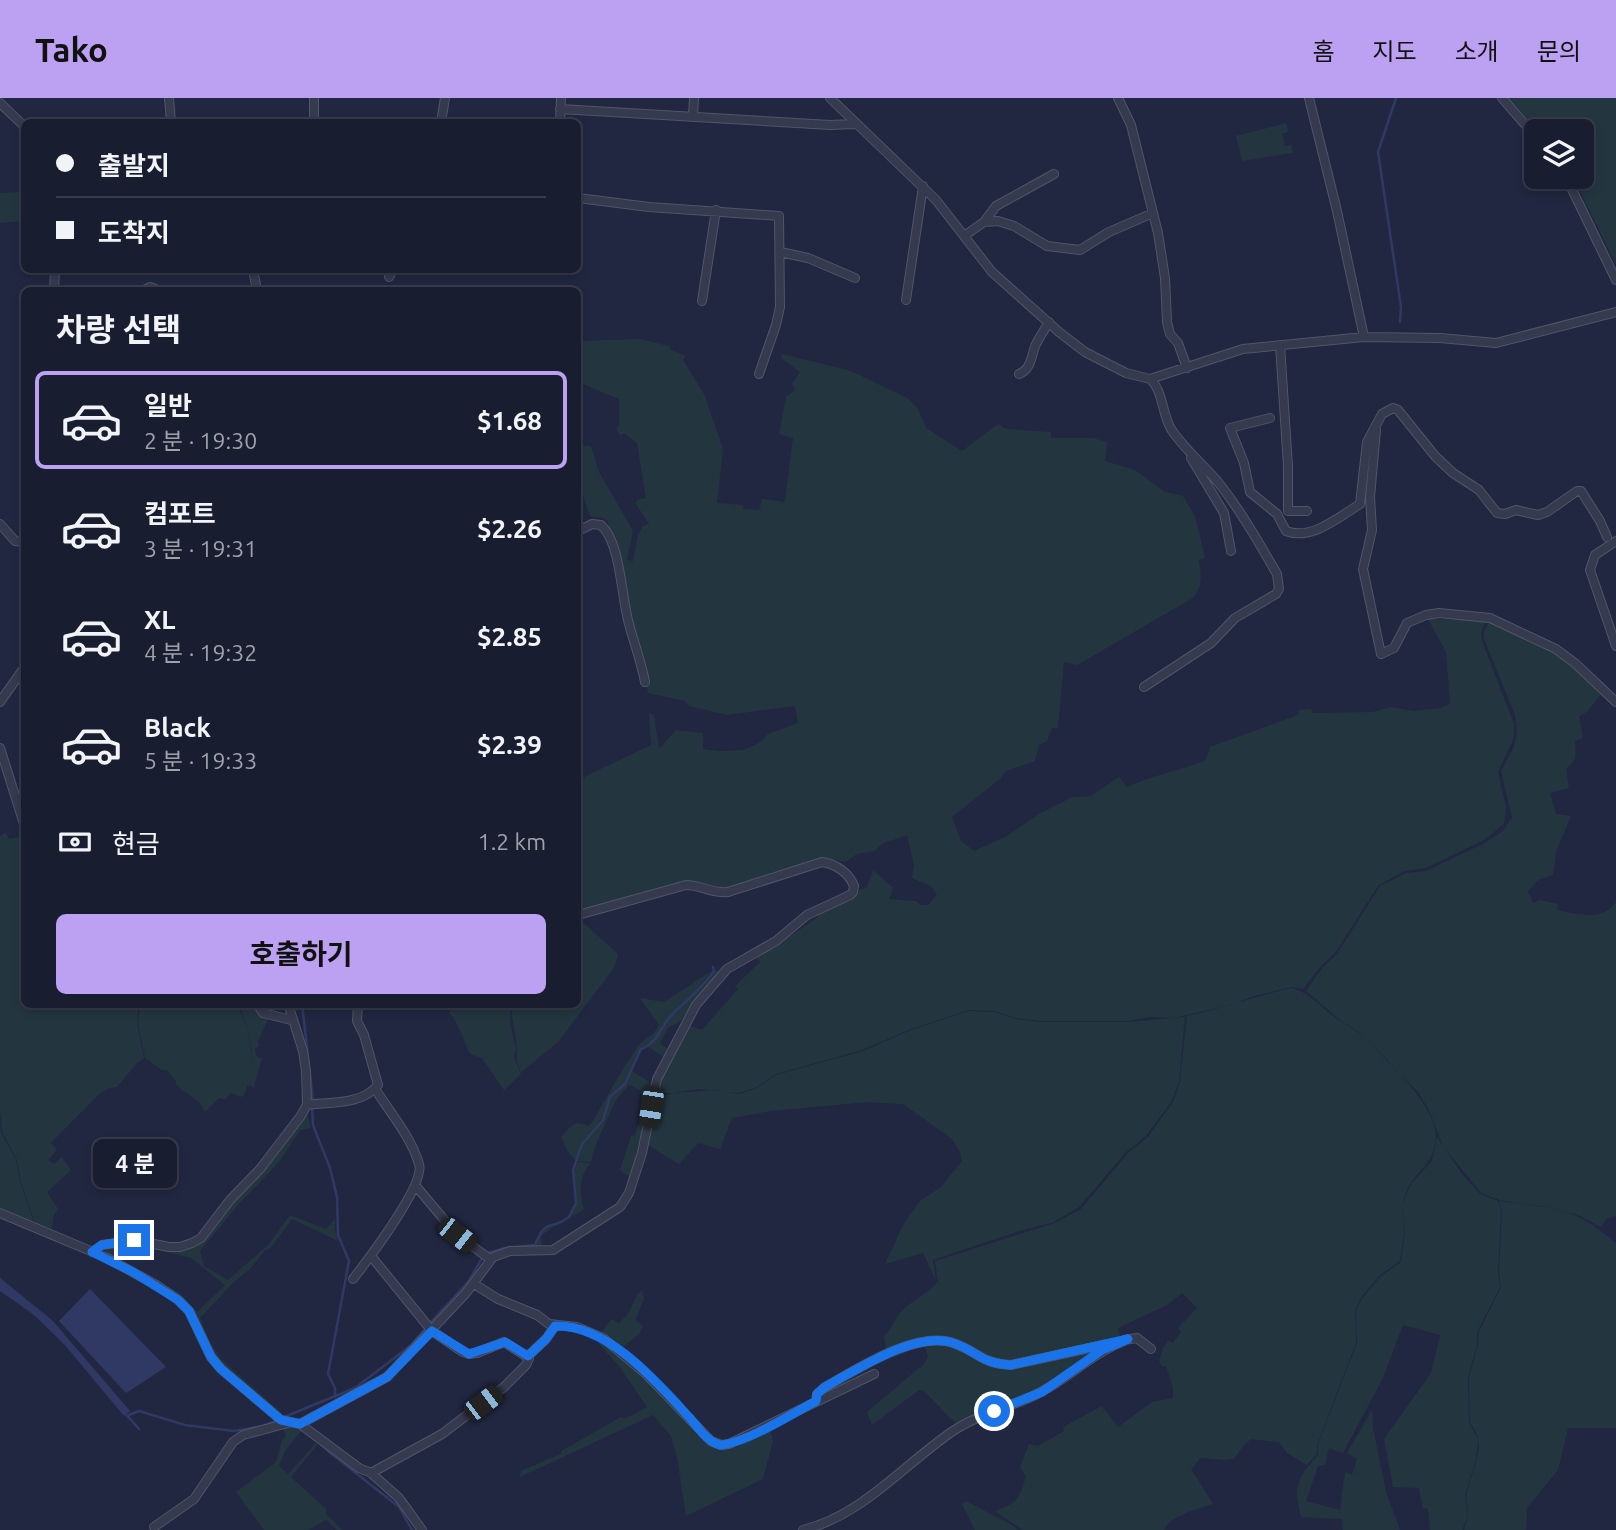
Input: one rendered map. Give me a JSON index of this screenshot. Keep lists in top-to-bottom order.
{
  "page": {
    "header": "Tako",
    "nav": [
      "홈",
      "지도",
      "소개",
      "문의"
    ],
    "banner": ["출발지", "도착지"],
    "heading": "차량 선택",
    "list": [
      {
        "name": "일반",
        "note": "2 분 · 19:30",
        "value": "$1.68"
      },
      {
        "name": "컴포트",
        "note": "3 분 · 19:31",
        "value": "$2.26"
      },
      {
        "name": "XL",
        "note": "4 분 · 19:32",
        "value": "$2.85"
      },
      {
        "name": "Black",
        "note": "5 분 · 19:33",
        "value": "$2.39"
      }
    ],
    "pay": ["현금", "1.2 km"],
    "buttons": "호출하기",
    "bubble": "4 분"
  }
}
